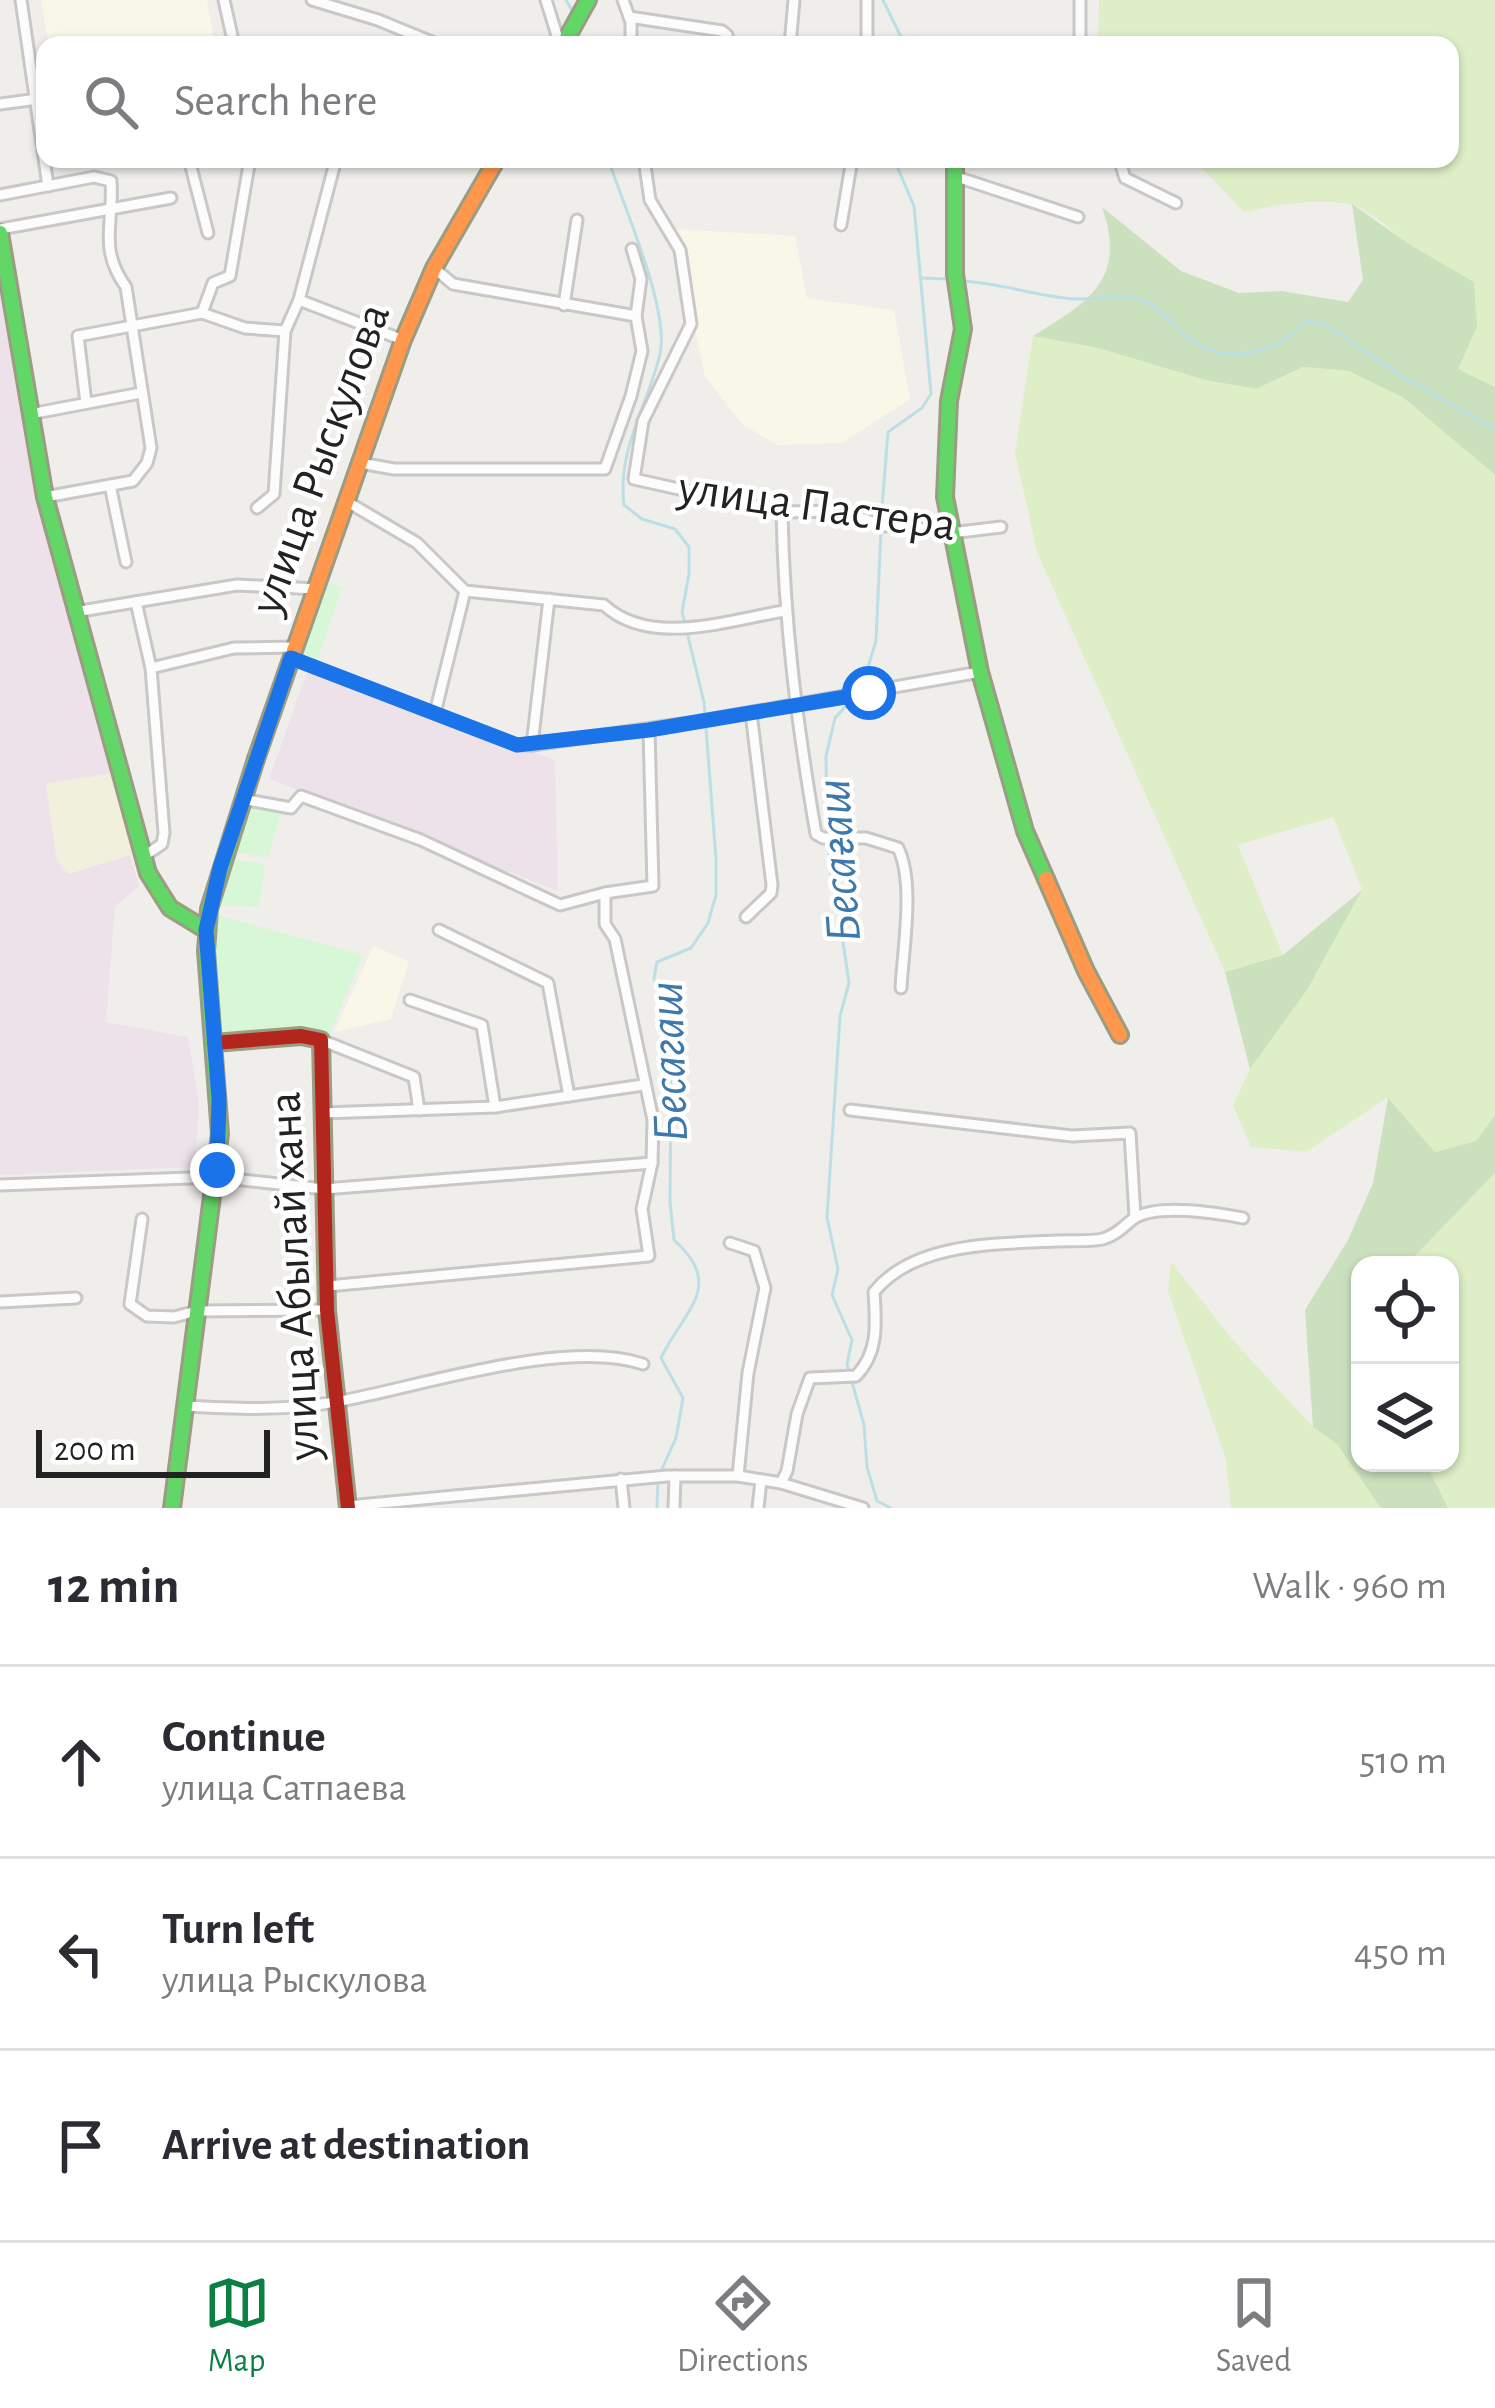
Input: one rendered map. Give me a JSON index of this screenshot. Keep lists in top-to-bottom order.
{
  "streets": {
    "main road": ["улица Рыскулова", "улица Абылай хана"],
    "street": ["улица Пастера"]
  },
  "water": ["Бесағаш", "Бесагаш"],
  "scale_bar": "200 m",
  "page": {
    "search": "Search here",
    "scale": "200 m",
    "heading": ["12 min", "Walk · 960 m"],
    "list": [
      ["Continue", "улица Сатпаева", "510 m"],
      ["Turn left", "улица Рыскулова", "450 m"],
      "Arrive at destination"
    ],
    "nav": ["Map", "Directions", "Saved"]
  }
}
